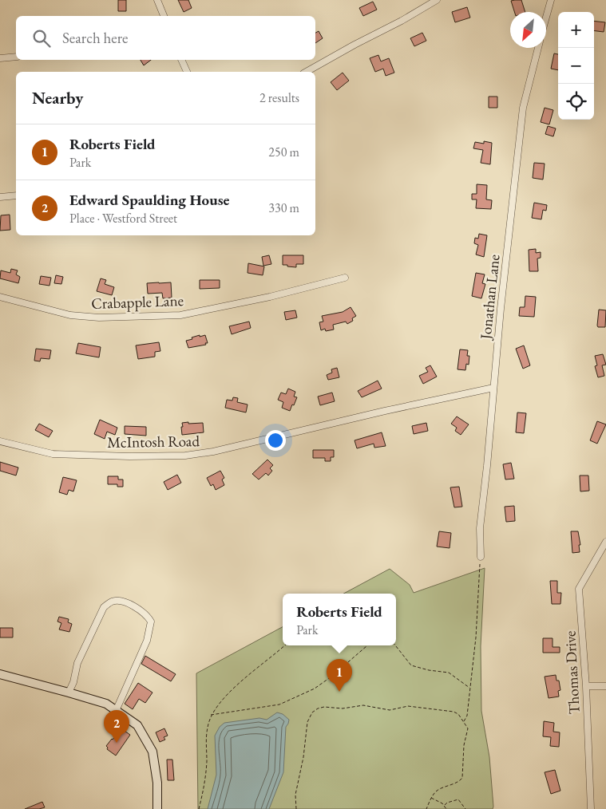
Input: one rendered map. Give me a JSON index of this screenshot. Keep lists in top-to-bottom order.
{
  "streets": {
    "street": [
      "Jonathan Lane",
      "Crabapple Lane",
      "McIntosh Road",
      "Thomas Drive"
    ]
  },
  "crossings": [
    ["Jonathan Lane", "McIntosh Road"]
  ],
  "north": "bottom left",
  "page": {
    "map_buttons": ["+", "−"],
    "search": "Search here",
    "heading": ["Nearby", "2 results"],
    "list": [
      {
        "mark": "1",
        "name": "Roberts Field",
        "note": "Park",
        "value": "250 m"
      },
      {
        "mark": "2",
        "name": "Edward Spaulding House",
        "note": "Place · Westford Street",
        "value": "330 m"
      }
    ],
    "popup": ["Roberts Field", "Park"],
    "pins": ["1", "2"]
  }
}
